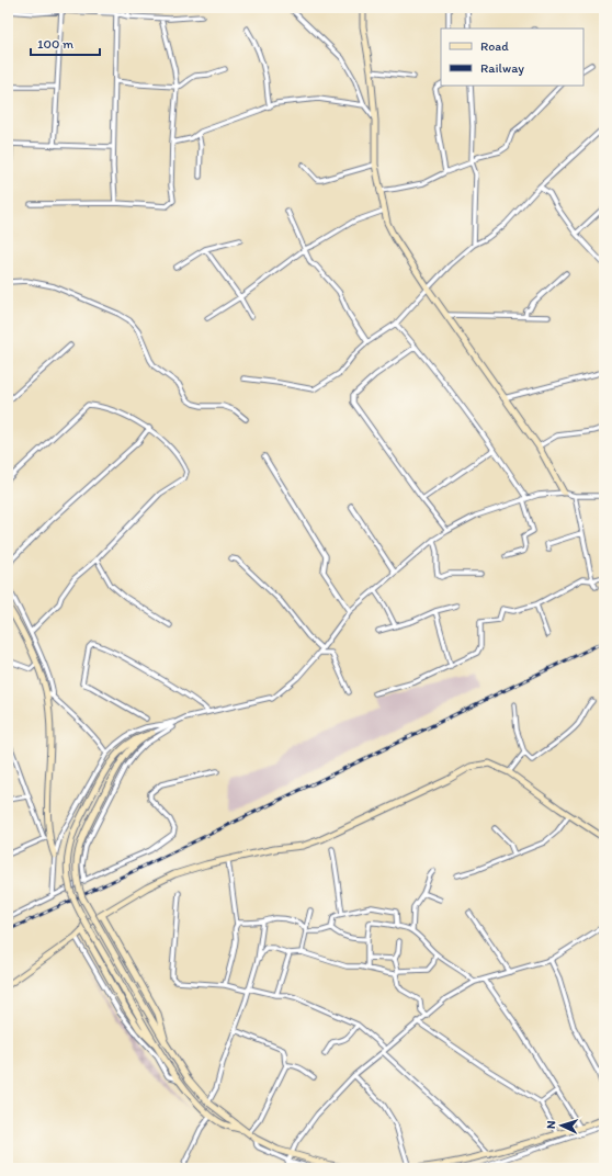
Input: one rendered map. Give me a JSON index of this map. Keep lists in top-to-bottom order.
{
  "legend": ["Road", "Railway"],
  "scale_bar": "100 m",
  "north": "left"
}
